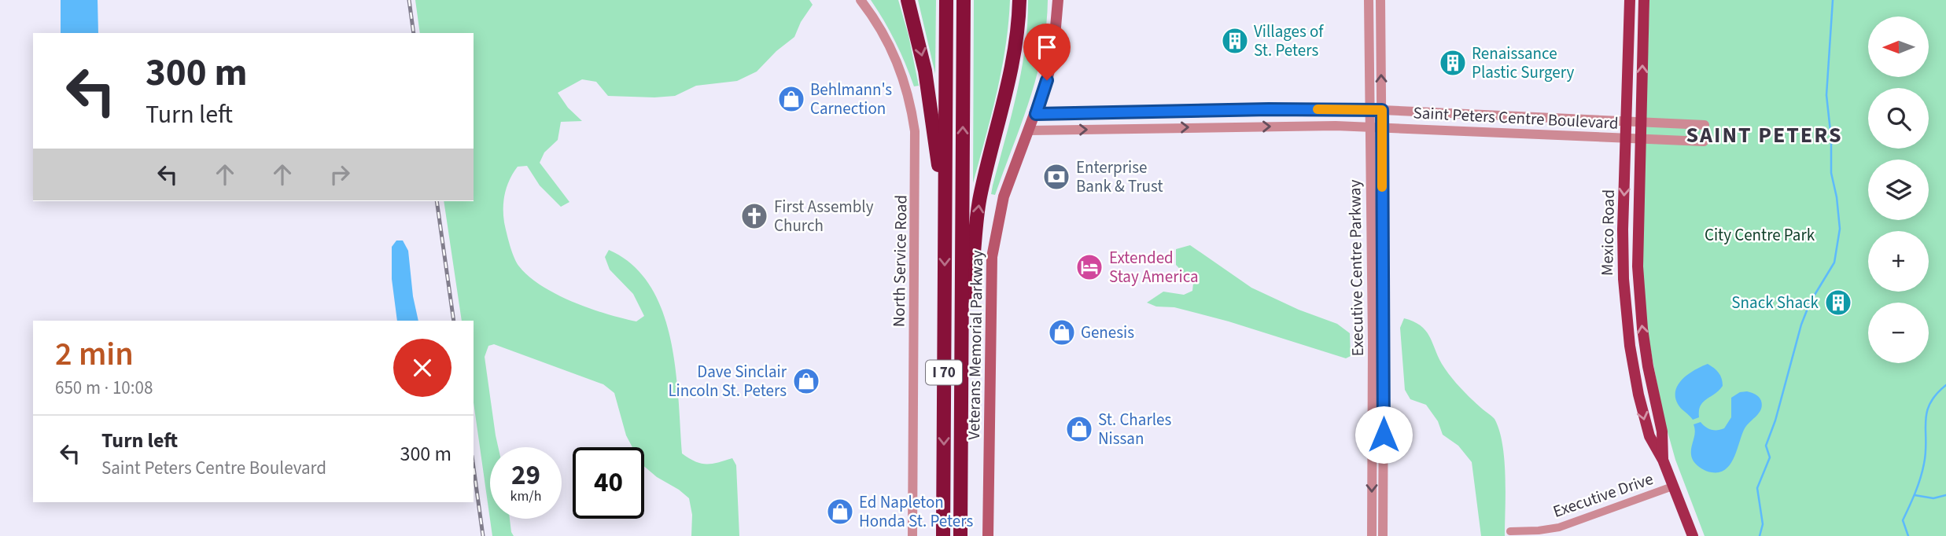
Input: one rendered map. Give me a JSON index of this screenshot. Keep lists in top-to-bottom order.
{
  "streets": {
    "highway": ["I 70"],
    "main road": ["Mexico Road", "Veterans Memorial Parkway"],
    "street": [
      "Saint Peters Centre Boulevard",
      "North Service Road",
      "Executive Centre Parkway",
      "Executive Drive"
    ]
  },
  "crossings": [
    ["Saint Peters Centre Boulevard", "Mexico Road"],
    ["Saint Peters Centre Boulevard", "Executive Centre Parkway"],
    ["Saint Peters Centre Boulevard", "Veterans Memorial Parkway"],
    ["Mexico Road", "Executive Drive"]
  ],
  "districts": ["SAINT PETERS"],
  "parks": ["City Centre Park"],
  "places": {
    "building": ["Villages of St. Peters", "Renaissance Plastic Surgery", "Snack Shack"],
    "shop": [
      "Behlmann's Carnection",
      "Genesis",
      "Dave Sinclair Lincoln St. Peters",
      "St. Charles Nissan",
      "Ed Napleton Honda St. Peters"
    ],
    "bank": ["Enterprise Bank & Trust"],
    "church": ["First Assembly Church"],
    "hotel": ["Extended Stay America"]
  },
  "north": "left",
  "page": {
    "map_buttons": ["+", "−"],
    "turn": ["300 m", "Turn left"],
    "heading": ["2 min", "650 m · 10:08"],
    "list": [
      {
        "name": "Turn left",
        "note": "Saint Peters Centre Boulevard",
        "value": "300 m"
      }
    ],
    "speed": "29 km/h",
    "limit": "40"
  }
}
